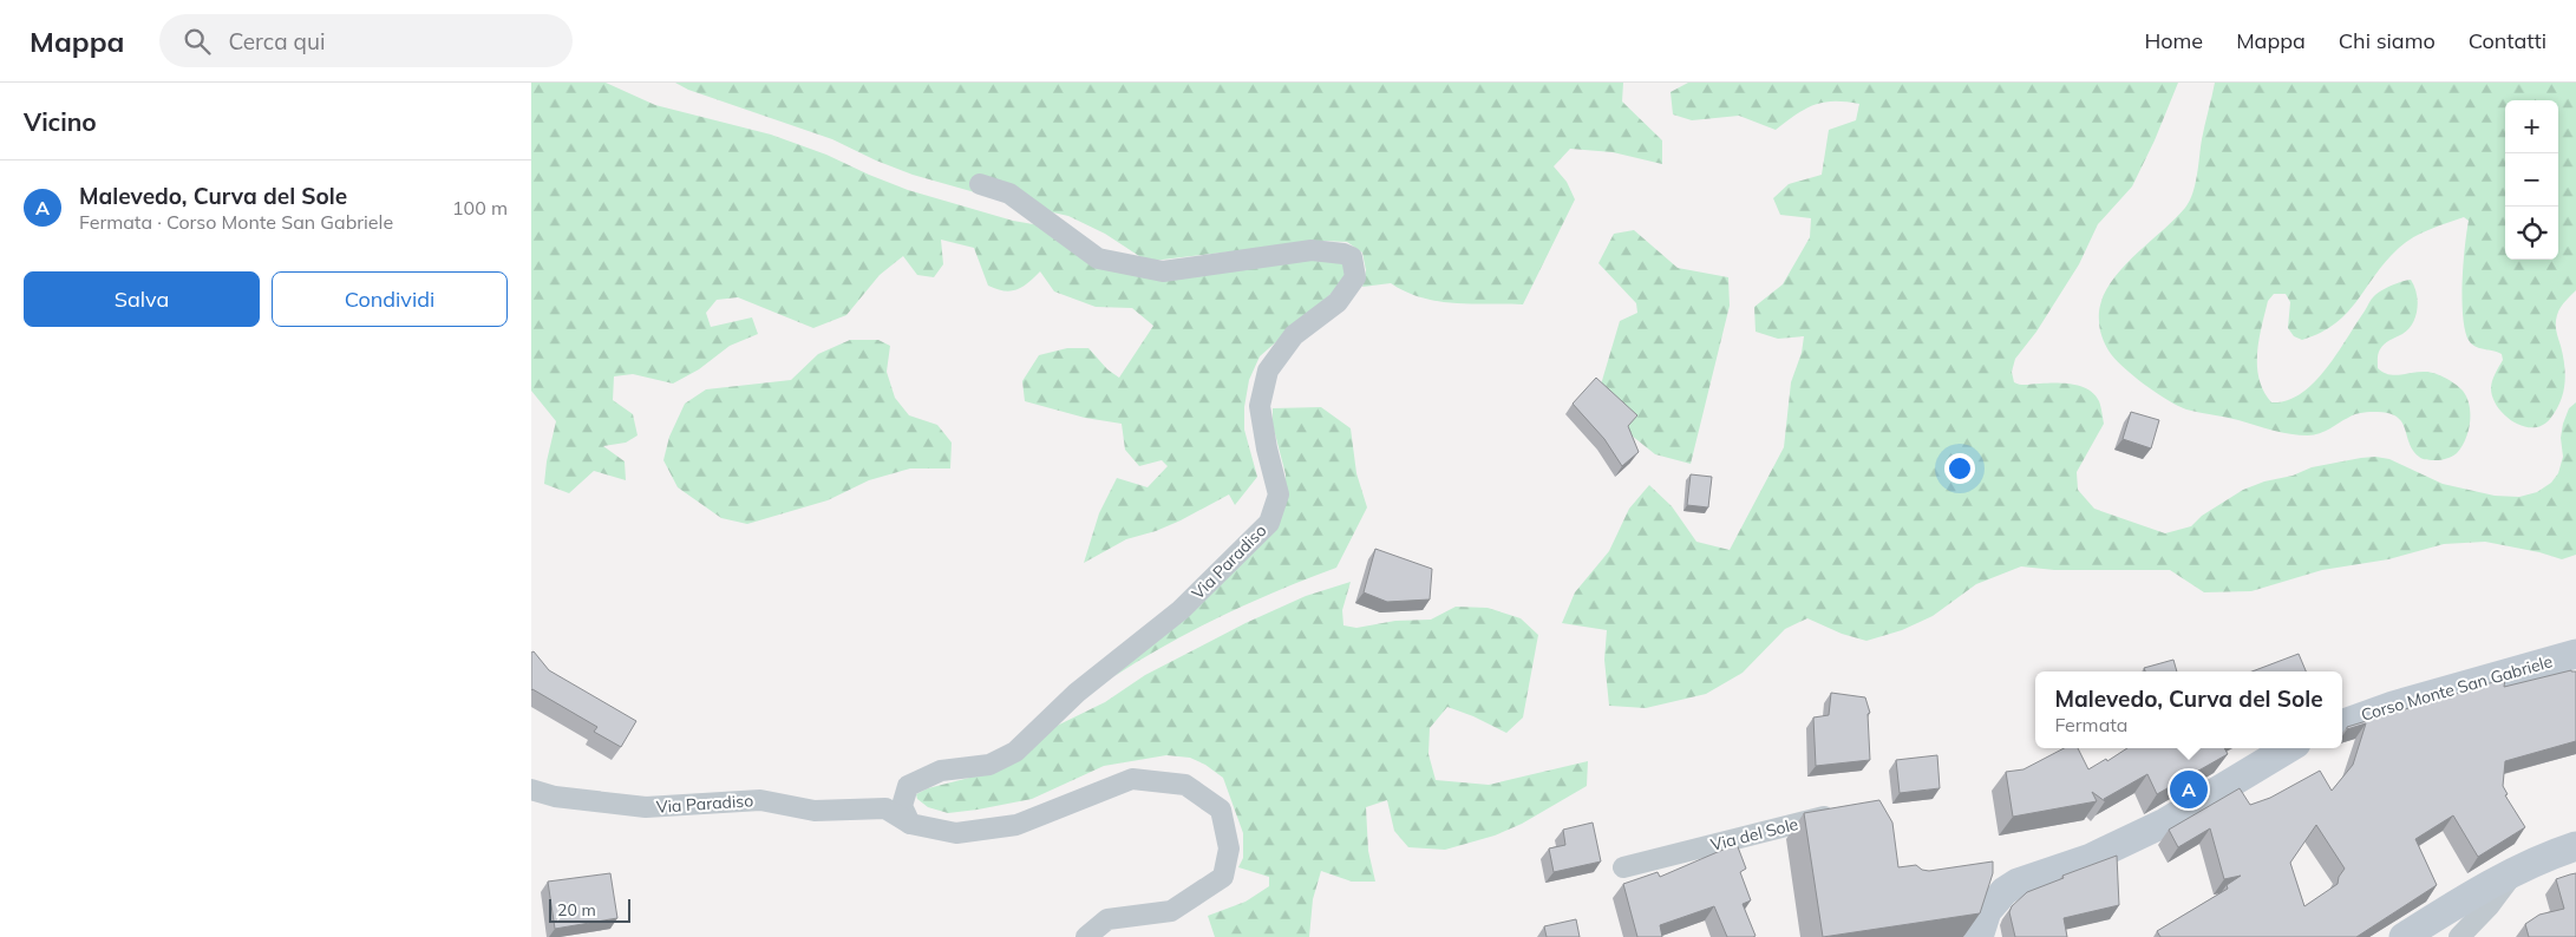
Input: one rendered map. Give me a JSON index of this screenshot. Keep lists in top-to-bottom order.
{
  "streets": {
    "main road": ["Corso Monte San Gabriele"],
    "street": ["Via Paradiso", "Via del Sole"]
  },
  "scale_bar": "20 m",
  "page": {
    "header": "Mappa",
    "search": "Cerca qui",
    "nav": [
      "Home",
      "Mappa",
      "Chi siamo",
      "Contatti"
    ],
    "heading": "Vicino",
    "map_buttons": ["+", "−"],
    "list": [
      {
        "mark": "A",
        "name": "Malevedo, Curva del Sole",
        "note": "Fermata · Corso Monte San Gabriele",
        "value": "100 m"
      }
    ],
    "buttons": ["Salva", "Condividi"],
    "popup": ["Malevedo, Curva del Sole", "Fermata"],
    "pins": "A",
    "scale": "20 m"
  }
}
